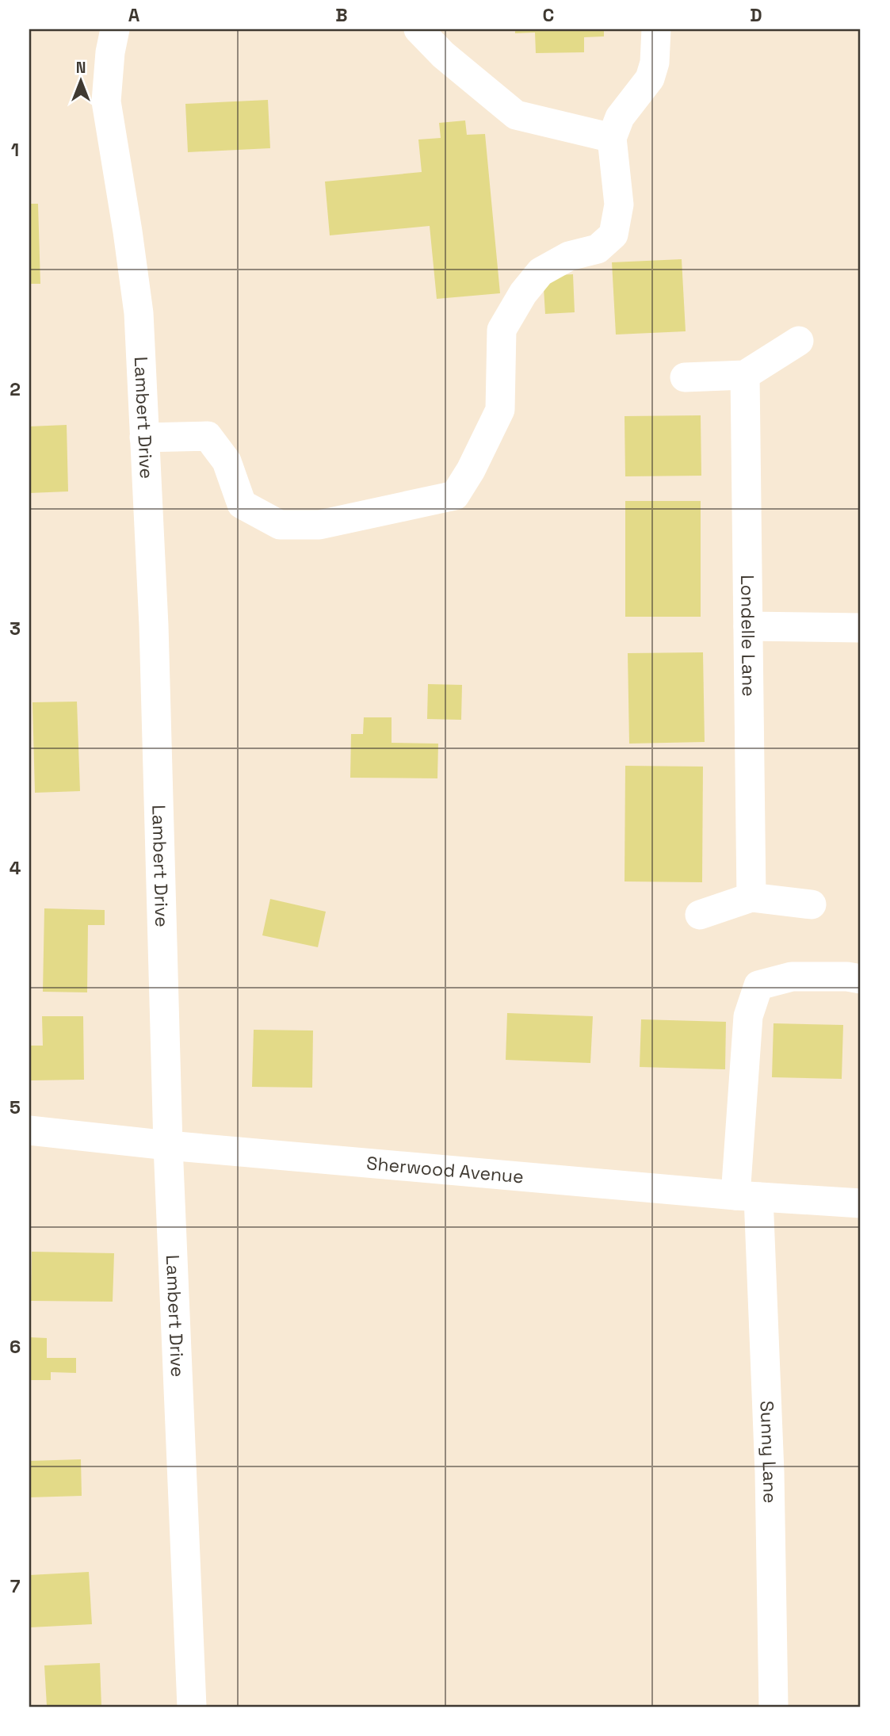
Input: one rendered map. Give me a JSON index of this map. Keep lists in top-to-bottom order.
{
  "streets": {
    "street": [
      "Lambert Drive",
      "Londelle Lane",
      "Sherwood Avenue",
      "Sunny Lane"
    ]
  },
  "crossings": [
    ["Lambert Drive", "Sherwood Avenue"],
    ["Sherwood Avenue", "Sunny Lane"]
  ],
  "north": "top",
  "grid": {
    "columns": [
      "A",
      "B",
      "C",
      "D"
    ],
    "rows": [
      "1",
      "2",
      "3",
      "4",
      "5",
      "6",
      "7"
    ]
  }
}
